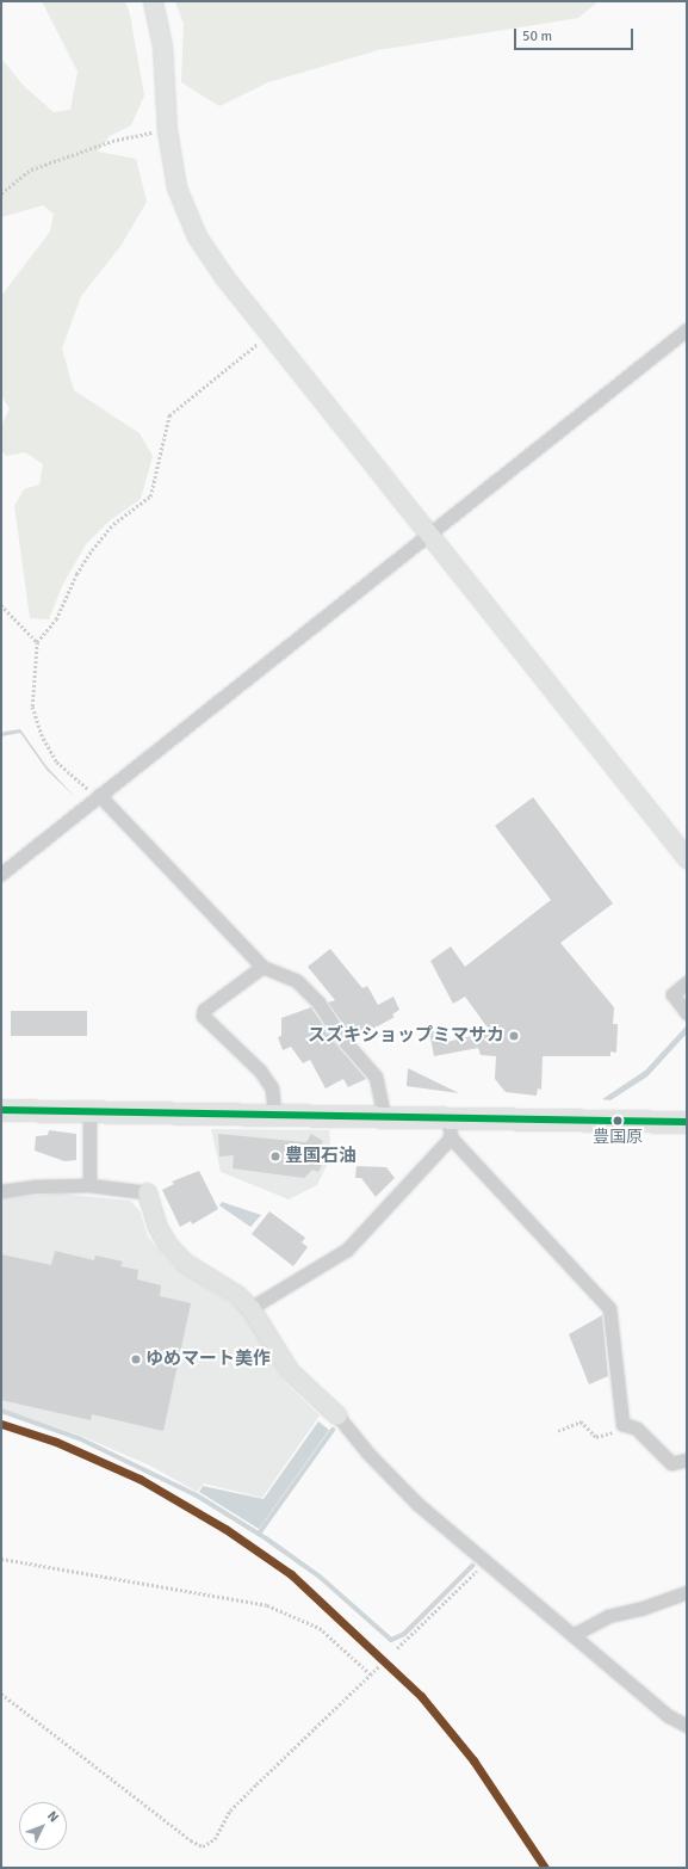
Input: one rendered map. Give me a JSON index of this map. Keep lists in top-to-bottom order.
{
  "places": [
    "スズキショップミマサカ",
    "豊国原",
    "豊国石油",
    "ゆめマート美作"
  ],
  "scale_bar": "50 m",
  "north": "top right"
}
